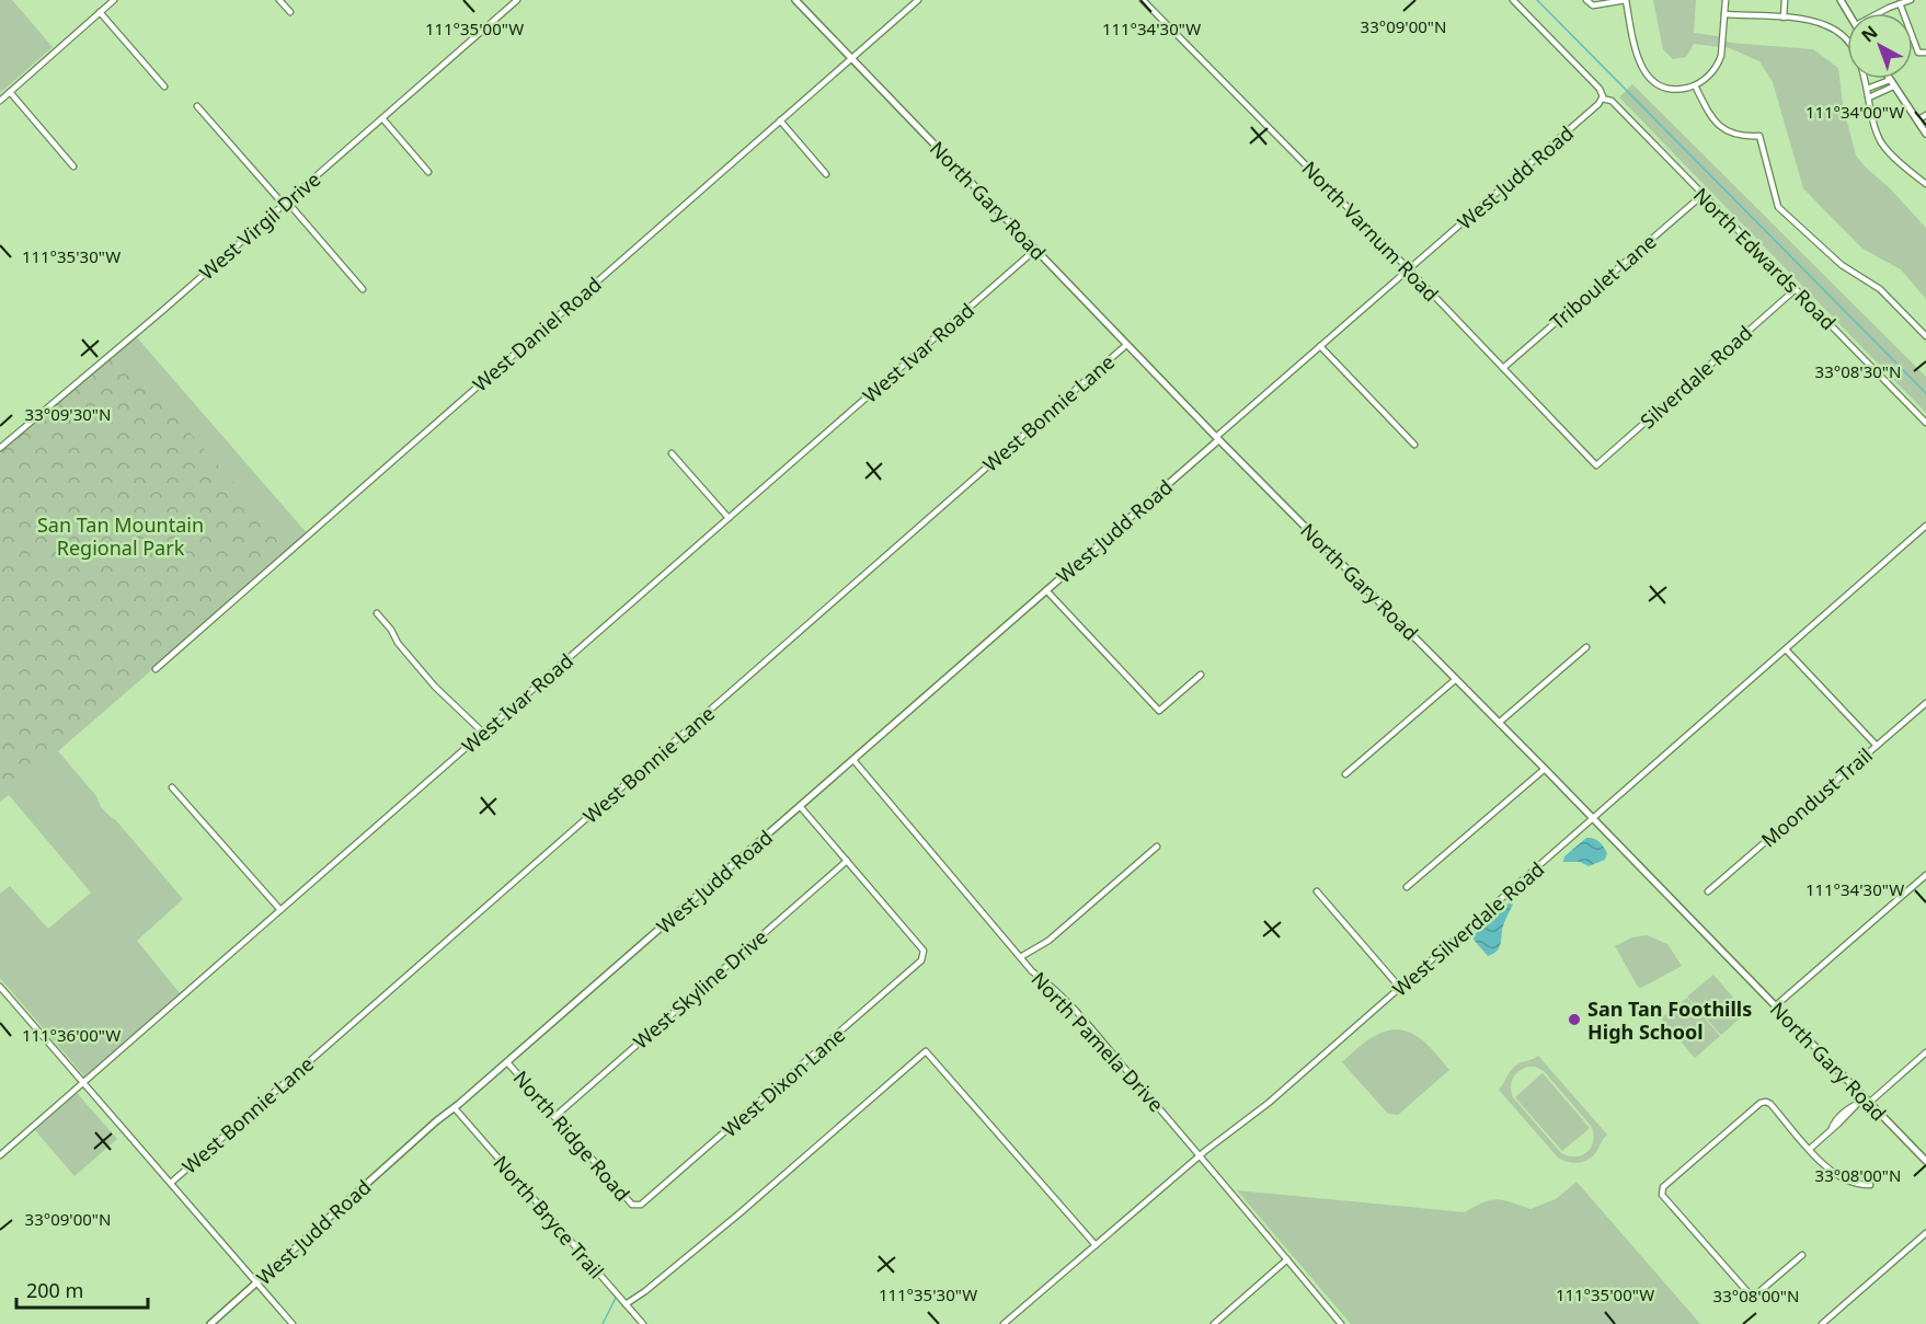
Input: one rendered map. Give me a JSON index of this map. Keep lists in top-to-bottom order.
{
  "streets": {
    "street": [
      "West Judd Road",
      "North Gary Road",
      "West Virgil Drive",
      "North Varnum Road",
      "North Edwards Road",
      "Triboulet Lane",
      "West Daniel Road",
      "West Ivar Road",
      "Silverdale Road",
      "West Bonnie Lane",
      "Moondust Trail",
      "West Silverdale Road",
      "West Skyline Drive",
      "North Pamela Drive",
      "West Dixon Lane",
      "North Ridge Road",
      "North Bryce Trail"
    ]
  },
  "crossings": [
    ["West Judd Road", "North Gary Road"],
    ["West Judd Road", "North Varnum Road"],
    ["West Judd Road", "North Edwards Road"],
    ["West Judd Road", "North Pamela Drive"],
    ["West Judd Road", "North Ridge Road"],
    ["West Judd Road", "North Bryce Trail"],
    ["North Gary Road", "West Daniel Road"],
    ["North Gary Road", "West Ivar Road"],
    ["North Gary Road", "West Bonnie Lane"],
    ["North Gary Road", "West Silverdale Road"],
    ["North Varnum Road", "Triboulet Lane"],
    ["North Varnum Road", "Silverdale Road"],
    ["North Edwards Road", "Triboulet Lane"],
    ["North Edwards Road", "Silverdale Road"],
    ["West Silverdale Road", "North Pamela Drive"],
    ["West Skyline Drive", "West Dixon Lane"],
    ["West Skyline Drive", "North Ridge Road"],
    ["West Dixon Lane", "North Ridge Road"]
  ],
  "parks": ["San Tan Mountain Regional Park"],
  "places": ["San Tan Foothills High School"],
  "scale_bar": "200 m",
  "north": "top left",
  "coordinates": [
    "33°09'00\"N",
    "111°35'00\"W",
    "111°34'30\"W",
    "111°34'00\"W",
    "111°35'30\"W",
    "33°08'30\"N",
    "33°09'30\"N",
    "111°36'00\"W",
    "33°08'00\"N"
  ]
}
